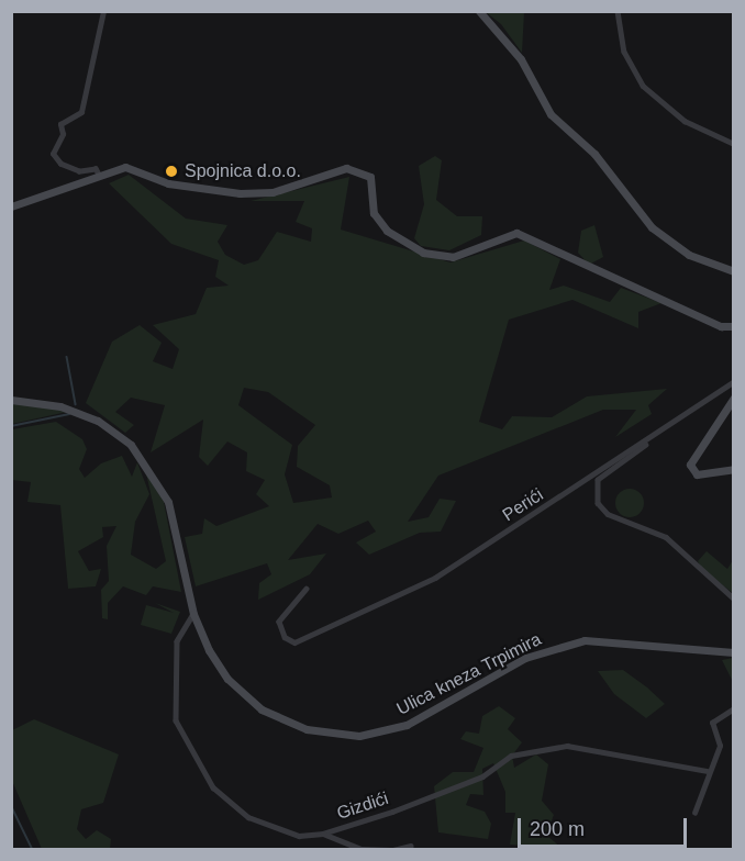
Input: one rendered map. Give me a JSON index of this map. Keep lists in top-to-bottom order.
{
  "streets": {
    "street": ["Perići", "Ulica kneza Trpimira", "Gizdići"]
  },
  "crossings": [
    ["Ulica kneza Trpimira", "Gizdići"]
  ],
  "places": ["Spojnica d.o.o."],
  "scale_bar": "200 m"
}
